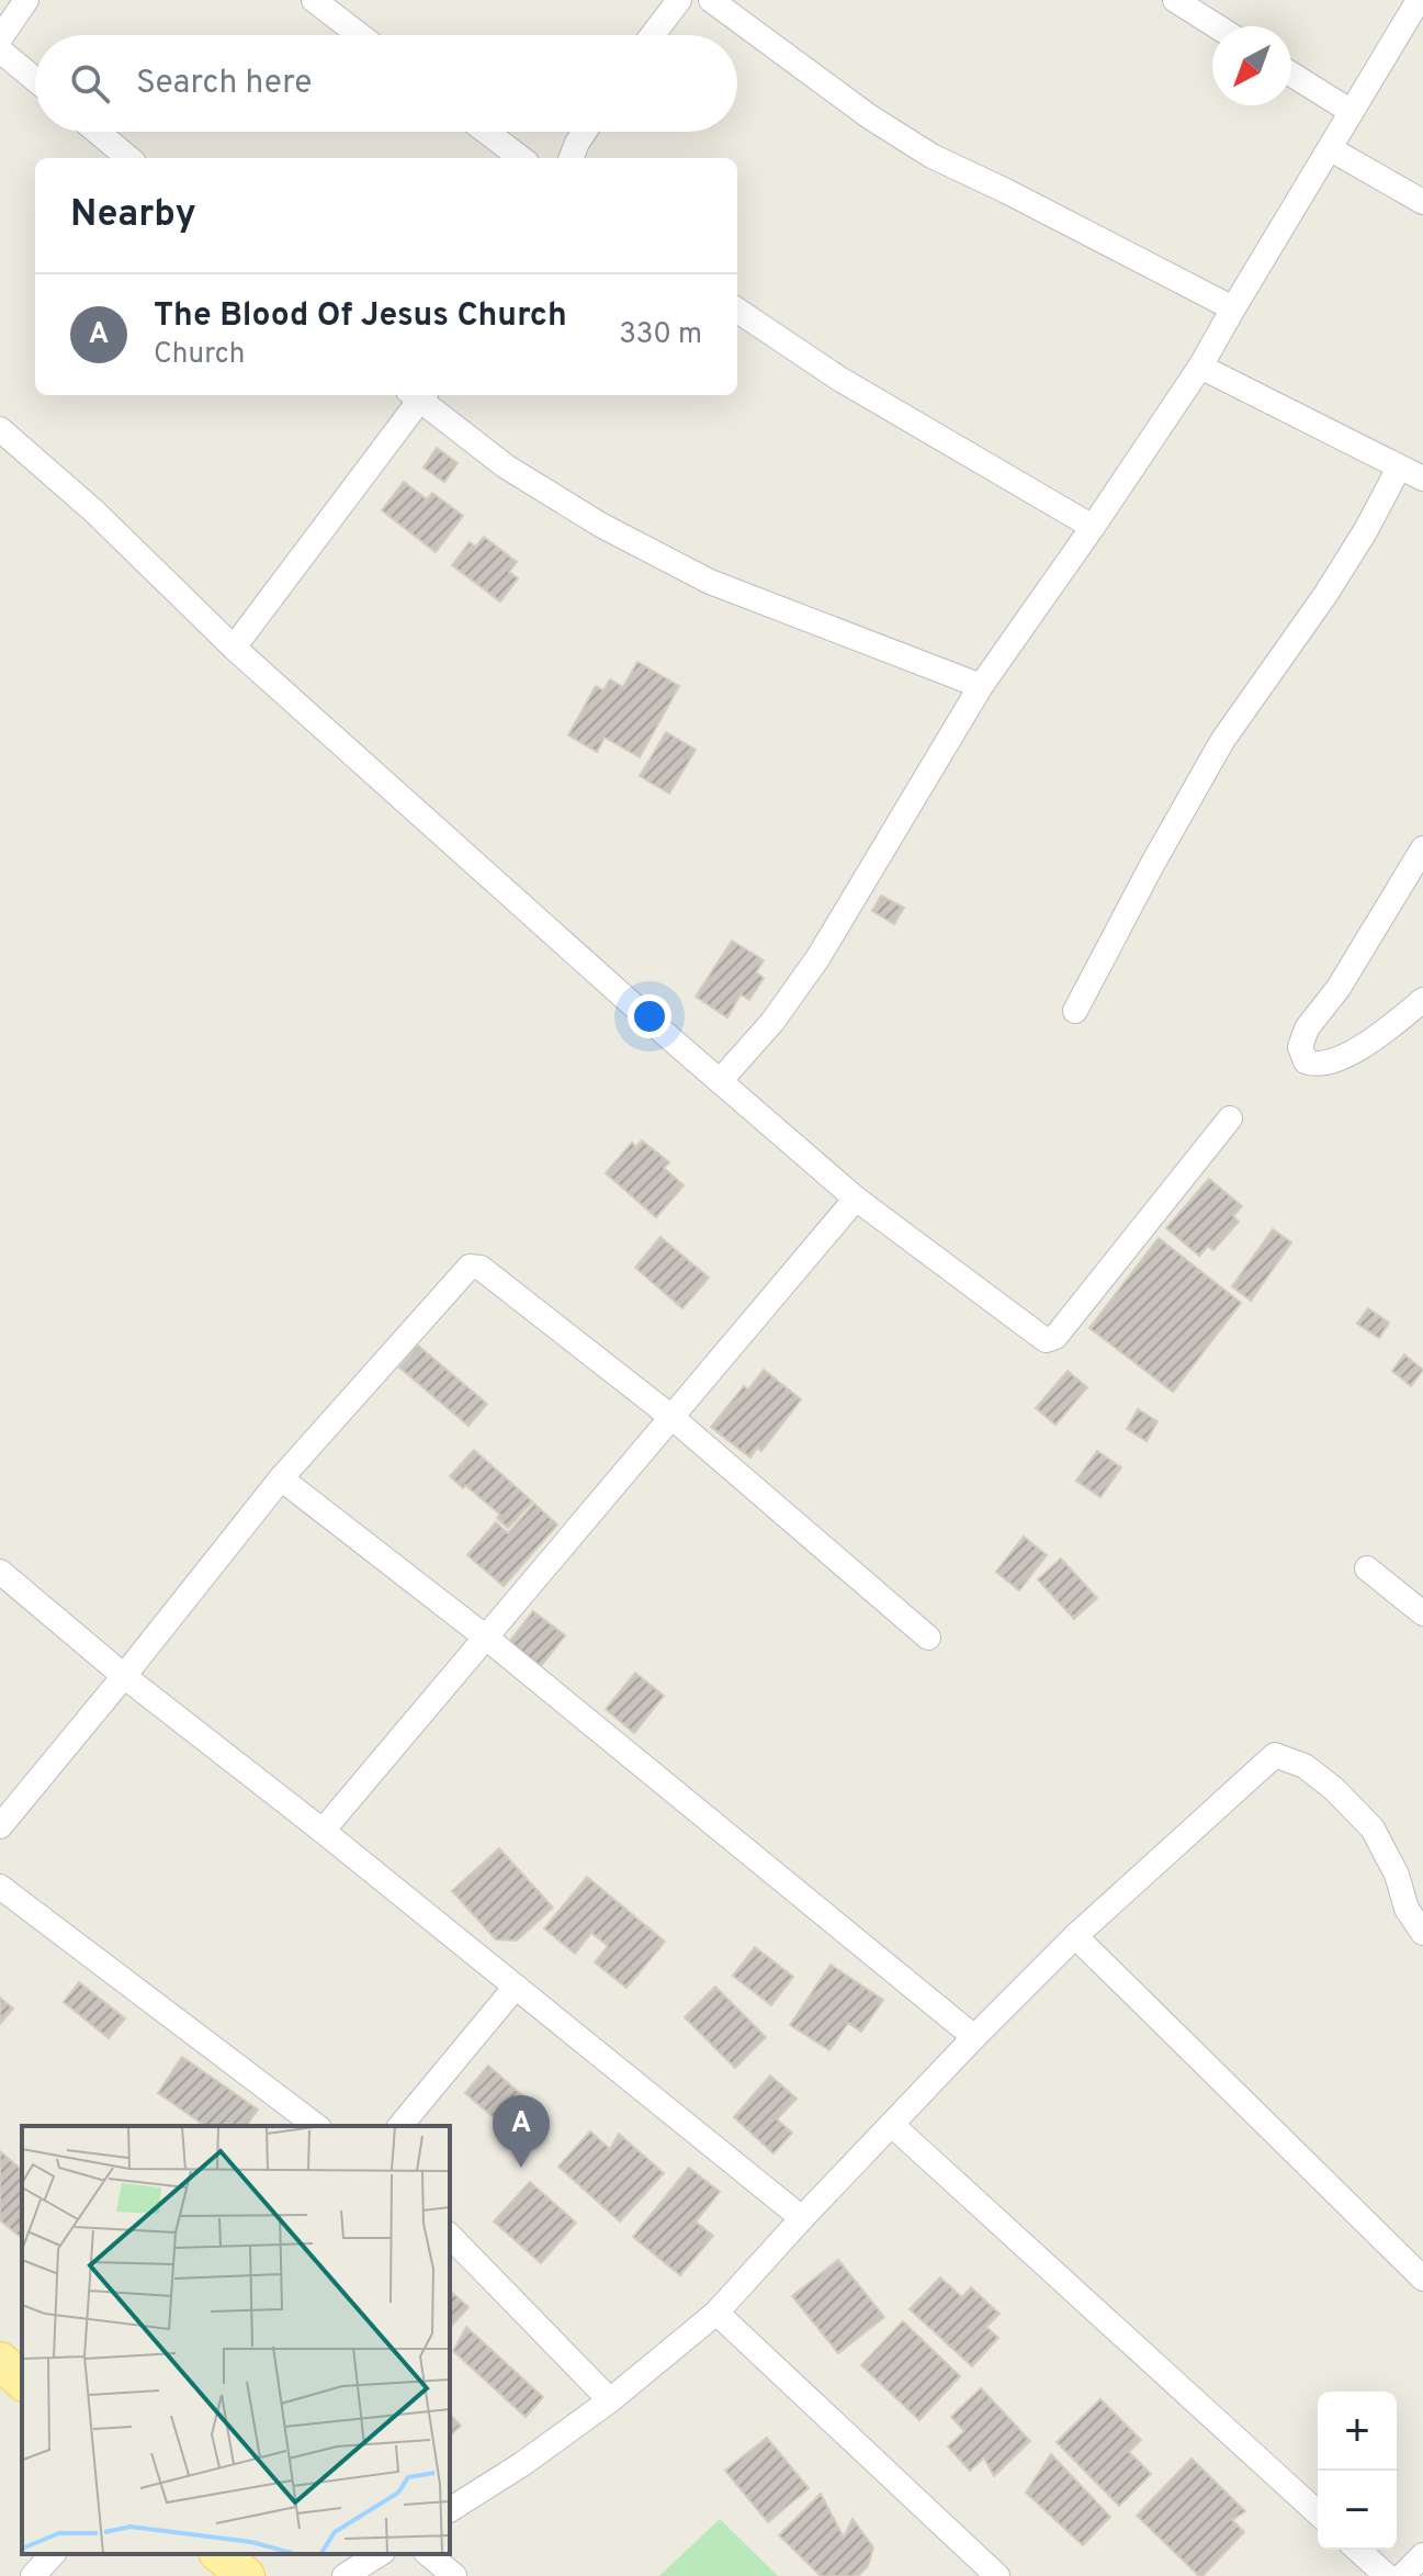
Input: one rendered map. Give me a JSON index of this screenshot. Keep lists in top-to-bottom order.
{
  "north": "bottom left",
  "page": {
    "search": "Search here",
    "heading": "Nearby",
    "list": [
      {
        "mark": "A",
        "name": "The Blood Of Jesus Church",
        "note": "Church",
        "value": "330 m"
      }
    ],
    "pins": "A",
    "map_buttons": ["+", "−"]
  }
}
